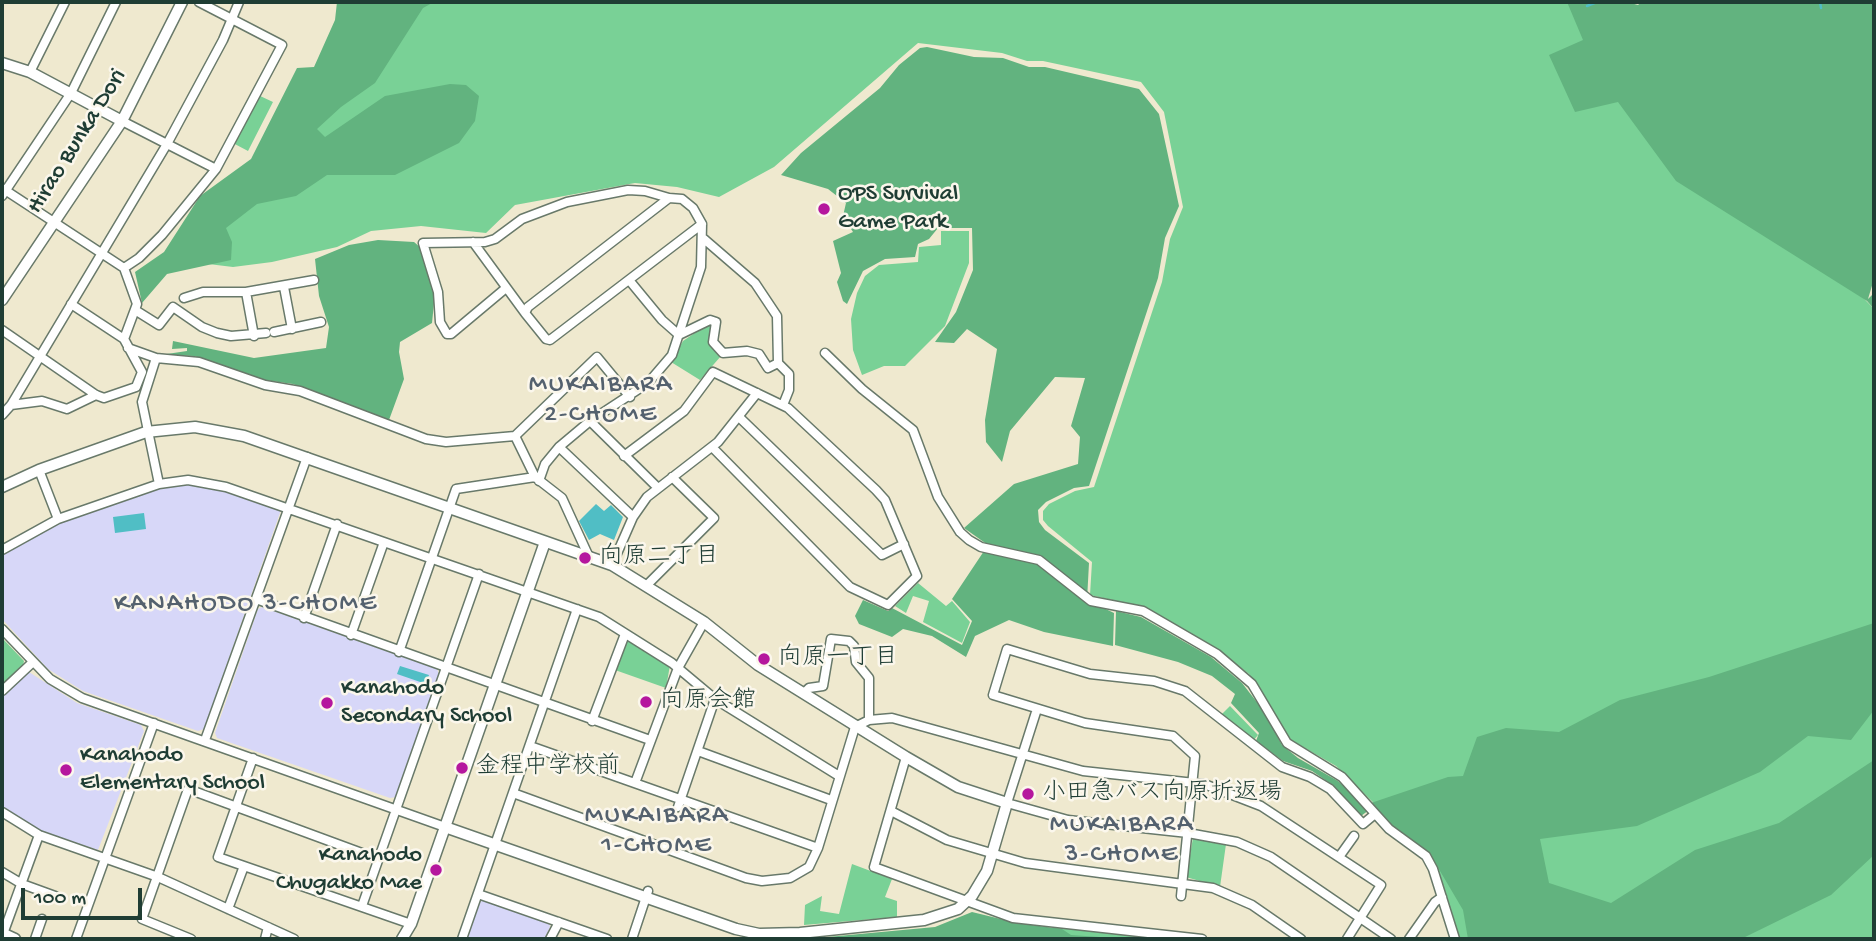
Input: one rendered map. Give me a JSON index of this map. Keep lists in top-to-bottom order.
{
  "streets": {
    "street": ["Hirao Bunka Dori"]
  },
  "districts": [
    "MUKAIBARA 2-CHOME",
    "KANAHODO 3-CHOME",
    "MUKAIBARA 1-CHOME",
    "MUKAIBARA 3-CHOME"
  ],
  "places": [
    "OPS Survival Game Park",
    "向原二丁目",
    "向原一丁目",
    "向原会館",
    "Kanahodo Secondary School",
    "金程中学校前",
    "Kanahodo Elementary School",
    "小田急バス向原折返場",
    "Kanahodo Chugakko Mae"
  ],
  "scale_bar": "100 m"
}
